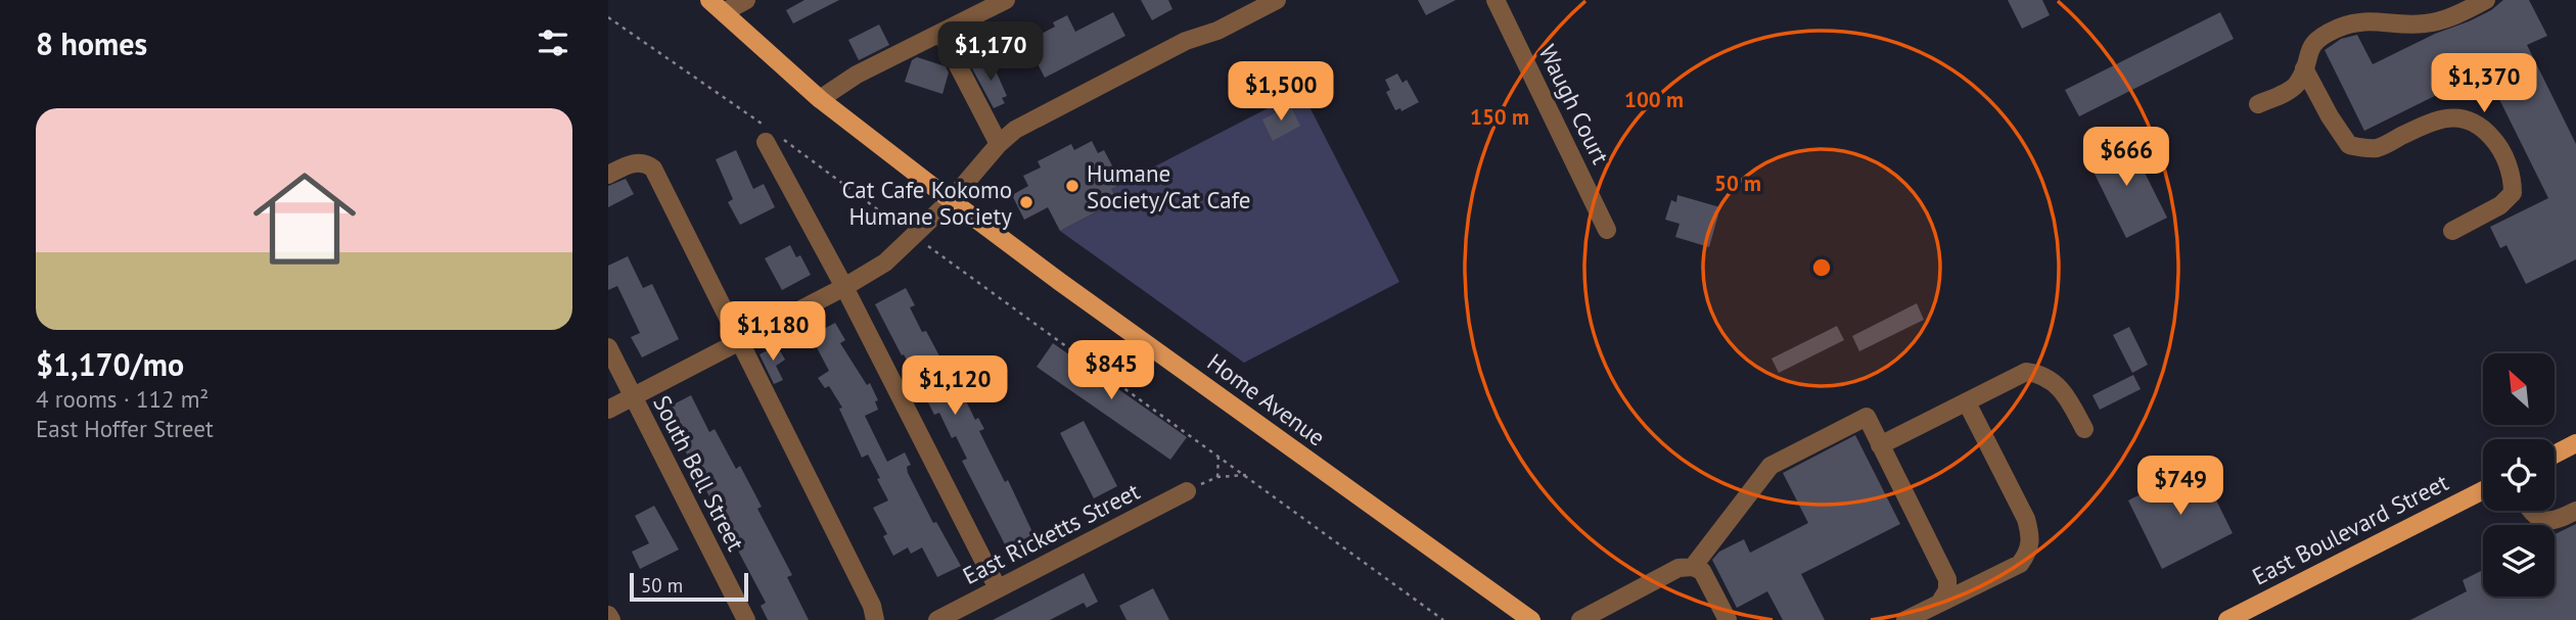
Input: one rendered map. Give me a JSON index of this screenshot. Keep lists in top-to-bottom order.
{
  "streets": {
    "main road": ["Home Avenue", "East Boulevard Street"],
    "street": ["Waugh Court", "South Bell Street", "East Ricketts Street"]
  },
  "places": ["Humane Society/Cat Cafe", "Cat Cafe Kokomo Humane Society"],
  "scale_bar": "50 m",
  "north": "top left",
  "page": {
    "heading": "8 homes",
    "price": [
      "$1,170",
      "$1,370",
      "$1,500",
      "$666",
      "$1,180",
      "$845",
      "$1,120",
      "$749"
    ],
    "list": [
      {
        "name": "$1,170/mo",
        "note": "4 rooms · 112 m² · East Hoffer Street"
      }
    ],
    "scale": "50 m"
  },
  "rings": ["100 m", "150 m", "50 m"]
}
